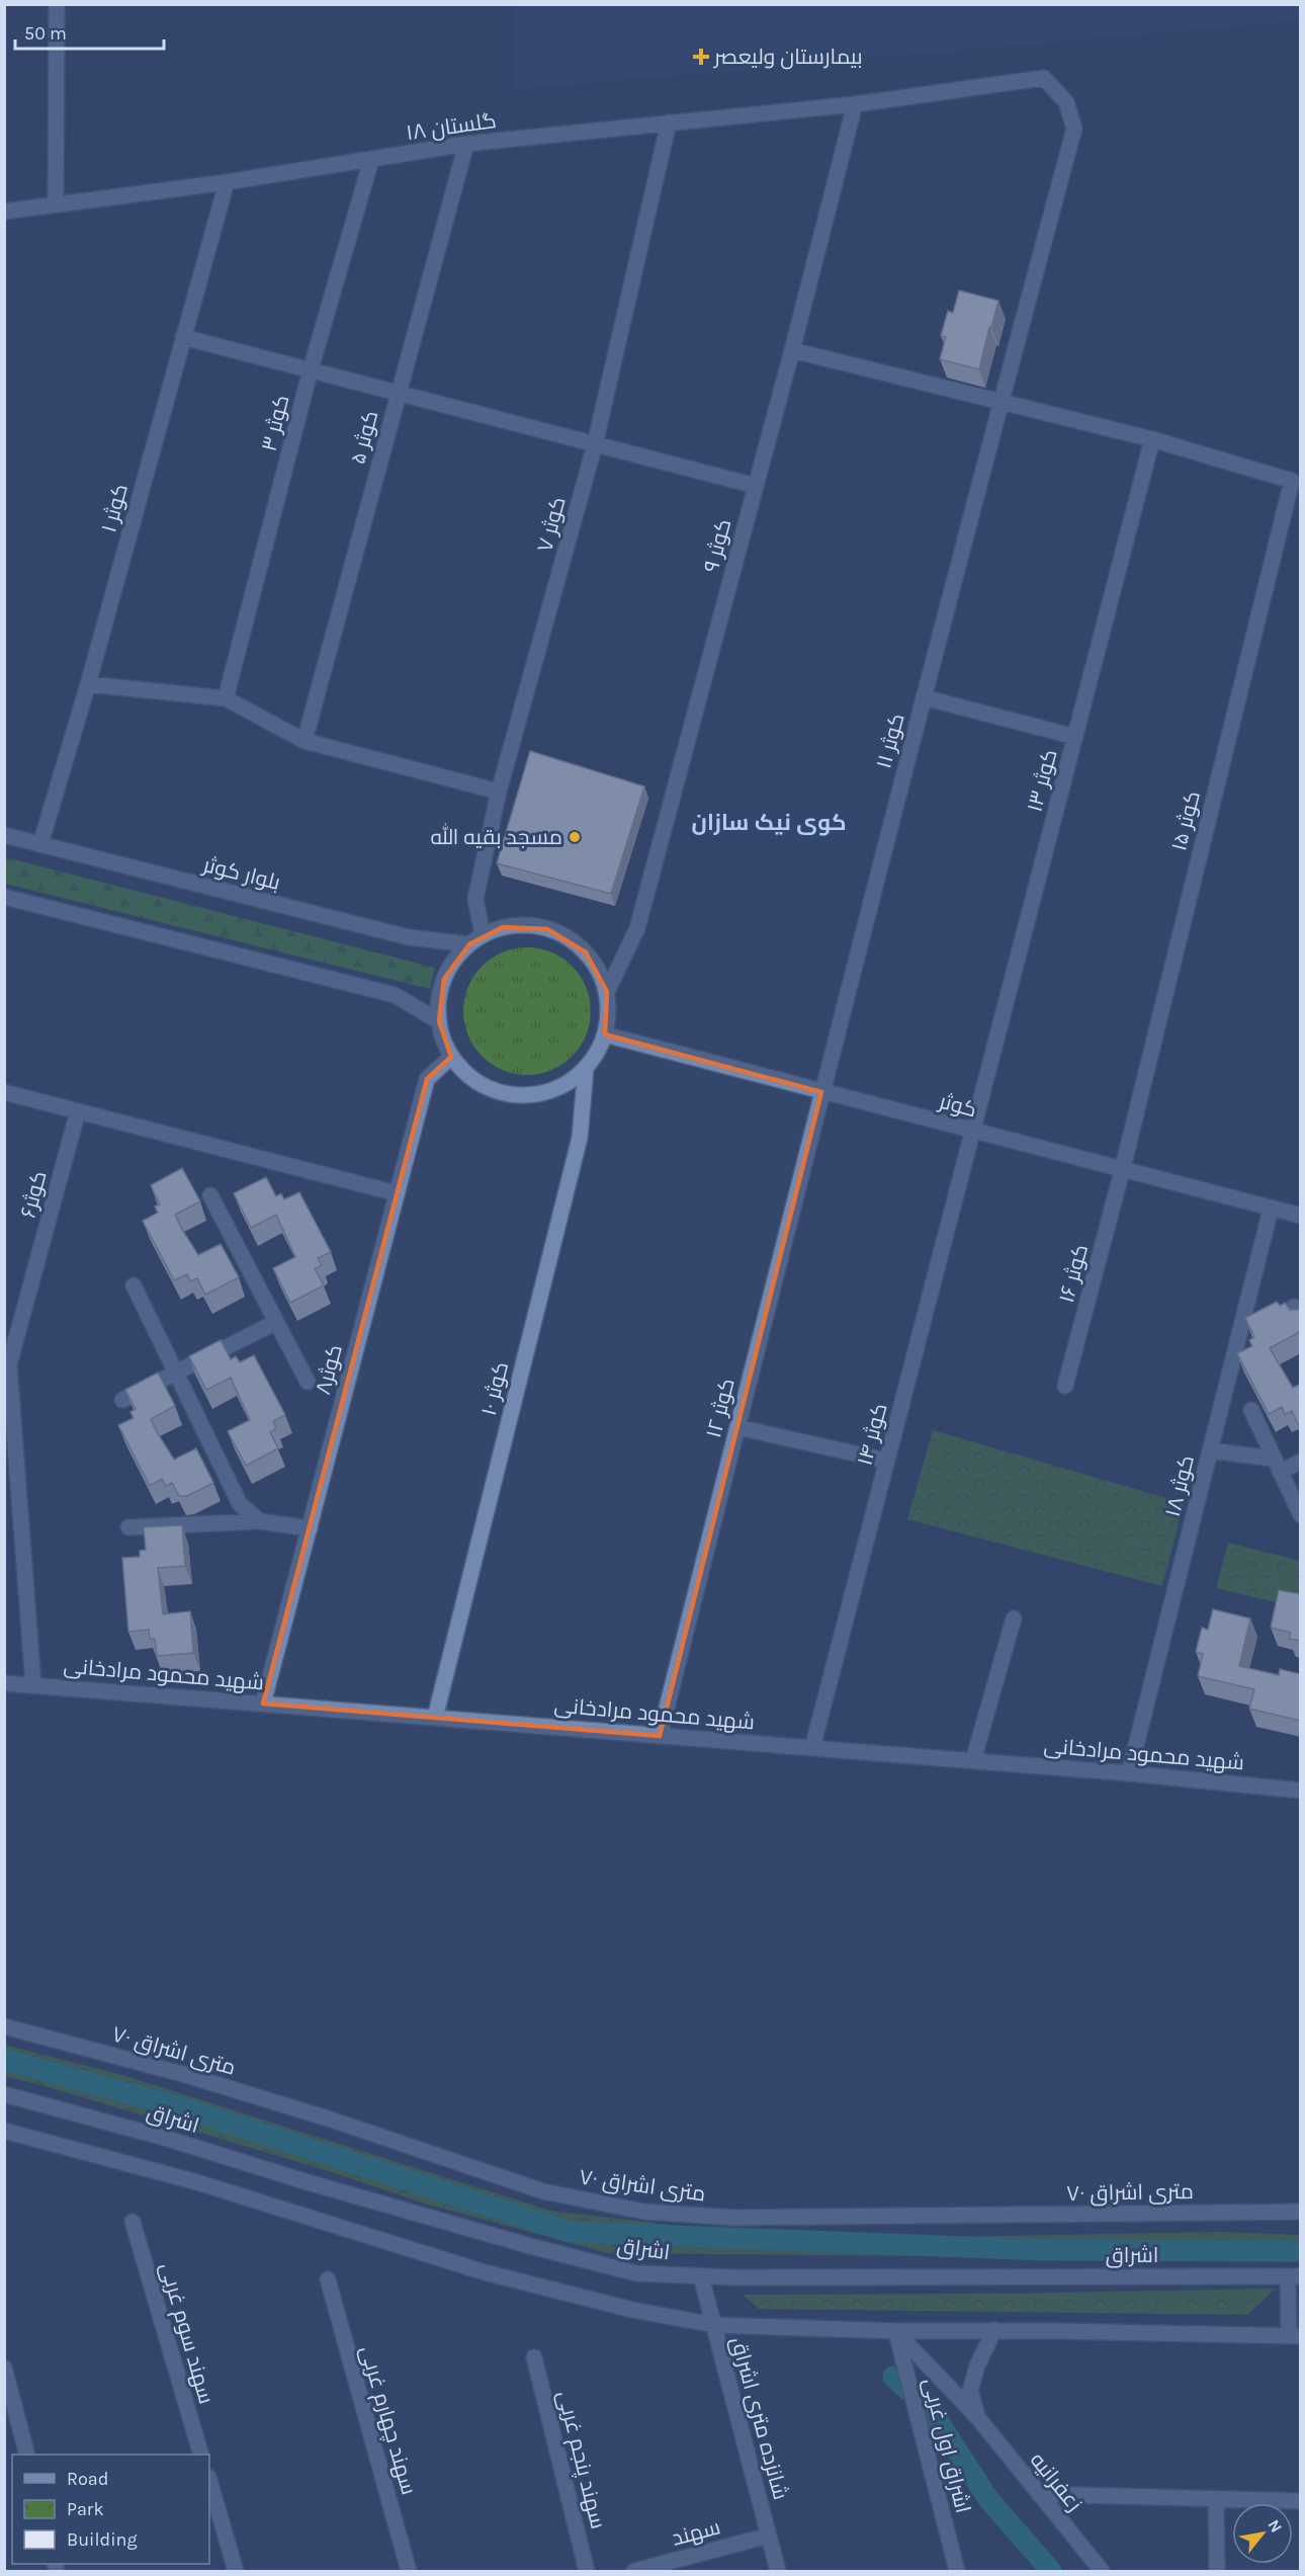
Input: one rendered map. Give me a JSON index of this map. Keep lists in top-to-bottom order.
{
  "streets": {
    "street": [
      "گلستان ۱۸",
      "کوثر ۳",
      "کوثر ۵",
      "کوثر ۱",
      "کوثر ۷",
      "کوثر ۹",
      "کوثر ۱۱",
      "کوثر ۱۳",
      "۱۵ کوثر",
      "بلوار کوثر",
      "کوثر",
      "کوثر۶",
      "کوثر ۱۶",
      "کوثر۸",
      "کوثر ۱۰",
      "کوثر ۱۲",
      "کوثر ۱۴",
      "کوثر ۱۸",
      "شهید محمود مرادخانی",
      "۷۰ متری اشراق",
      "اشراق",
      "سهند سوم غربی",
      "شانزده متری اشراق",
      "سهند چهارم غربی",
      "اشراق اول غربی",
      "سهند پنجم غربی",
      "زعفرانیه",
      "سهند"
    ]
  },
  "crossings": [
    ["گلستان ۱۸", "کوثر ۳"],
    ["گلستان ۱۸", "کوثر ۵"],
    ["گلستان ۱۸", "کوثر ۱"],
    ["گلستان ۱۸", "کوثر ۷"],
    ["گلستان ۱۸", "کوثر ۹"],
    ["گلستان ۱۸", "کوثر ۱۱"],
    ["کوثر ۱", "بلوار کوثر"],
    ["کوثر ۷", "کوثر ۹"],
    ["کوثر ۷", "بلوار کوثر"],
    ["کوثر ۷", "کوثر"],
    ["کوثر ۷", "کوثر۸"],
    ["کوثر ۷", "کوثر ۱۰"],
    ["کوثر ۹", "کوثر ۱۱"],
    ["کوثر ۹", "بلوار کوثر"],
    ["کوثر ۹", "کوثر"],
    ["کوثر ۹", "کوثر۸"],
    ["کوثر ۹", "کوثر ۱۰"],
    ["کوثر ۱۱", "کوثر"],
    ["کوثر ۱۱", "کوثر ۱۲"],
    ["کوثر ۱۳", "۱۵ کوثر"],
    ["کوثر ۱۳", "کوثر"],
    ["کوثر ۱۳", "کوثر ۱۴"],
    ["۱۵ کوثر", "کوثر"],
    ["۱۵ کوثر", "کوثر ۱۶"],
    ["بلوار کوثر", "کوثر"],
    ["بلوار کوثر", "کوثر۸"],
    ["بلوار کوثر", "کوثر ۱۰"],
    ["کوثر", "کوثر ۱۶"],
    ["کوثر", "کوثر۸"],
    ["کوثر", "کوثر ۱۰"],
    ["کوثر", "کوثر ۱۲"],
    ["کوثر", "کوثر ۱۴"],
    ["کوثر", "کوثر ۱۸"],
    ["کوثر۶", "شهید محمود مرادخانی"],
    ["کوثر۸", "کوثر ۱۰"],
    ["کوثر۸", "شهید محمود مرادخانی"],
    ["کوثر ۱۰", "شهید محمود مرادخانی"],
    ["کوثر ۱۲", "شهید محمود مرادخانی"],
    ["کوثر ۱۴", "شهید محمود مرادخانی"],
    ["کوثر ۱۸", "شهید محمود مرادخانی"],
    ["اشراق", "شانزده متری اشراق"],
    ["شانزده متری اشراق", "سهند"],
    ["اشراق اول غربی", "زعفرانیه"]
  ],
  "districts": ["کوی نیک سازان"],
  "places": {
    "health": ["بیمارستان ولیعصر"],
    "other": ["مسجد بقیه الله"]
  },
  "legend": ["Road", "Park", "Building"],
  "scale_bar": "50 m",
  "north": "top right"
}
